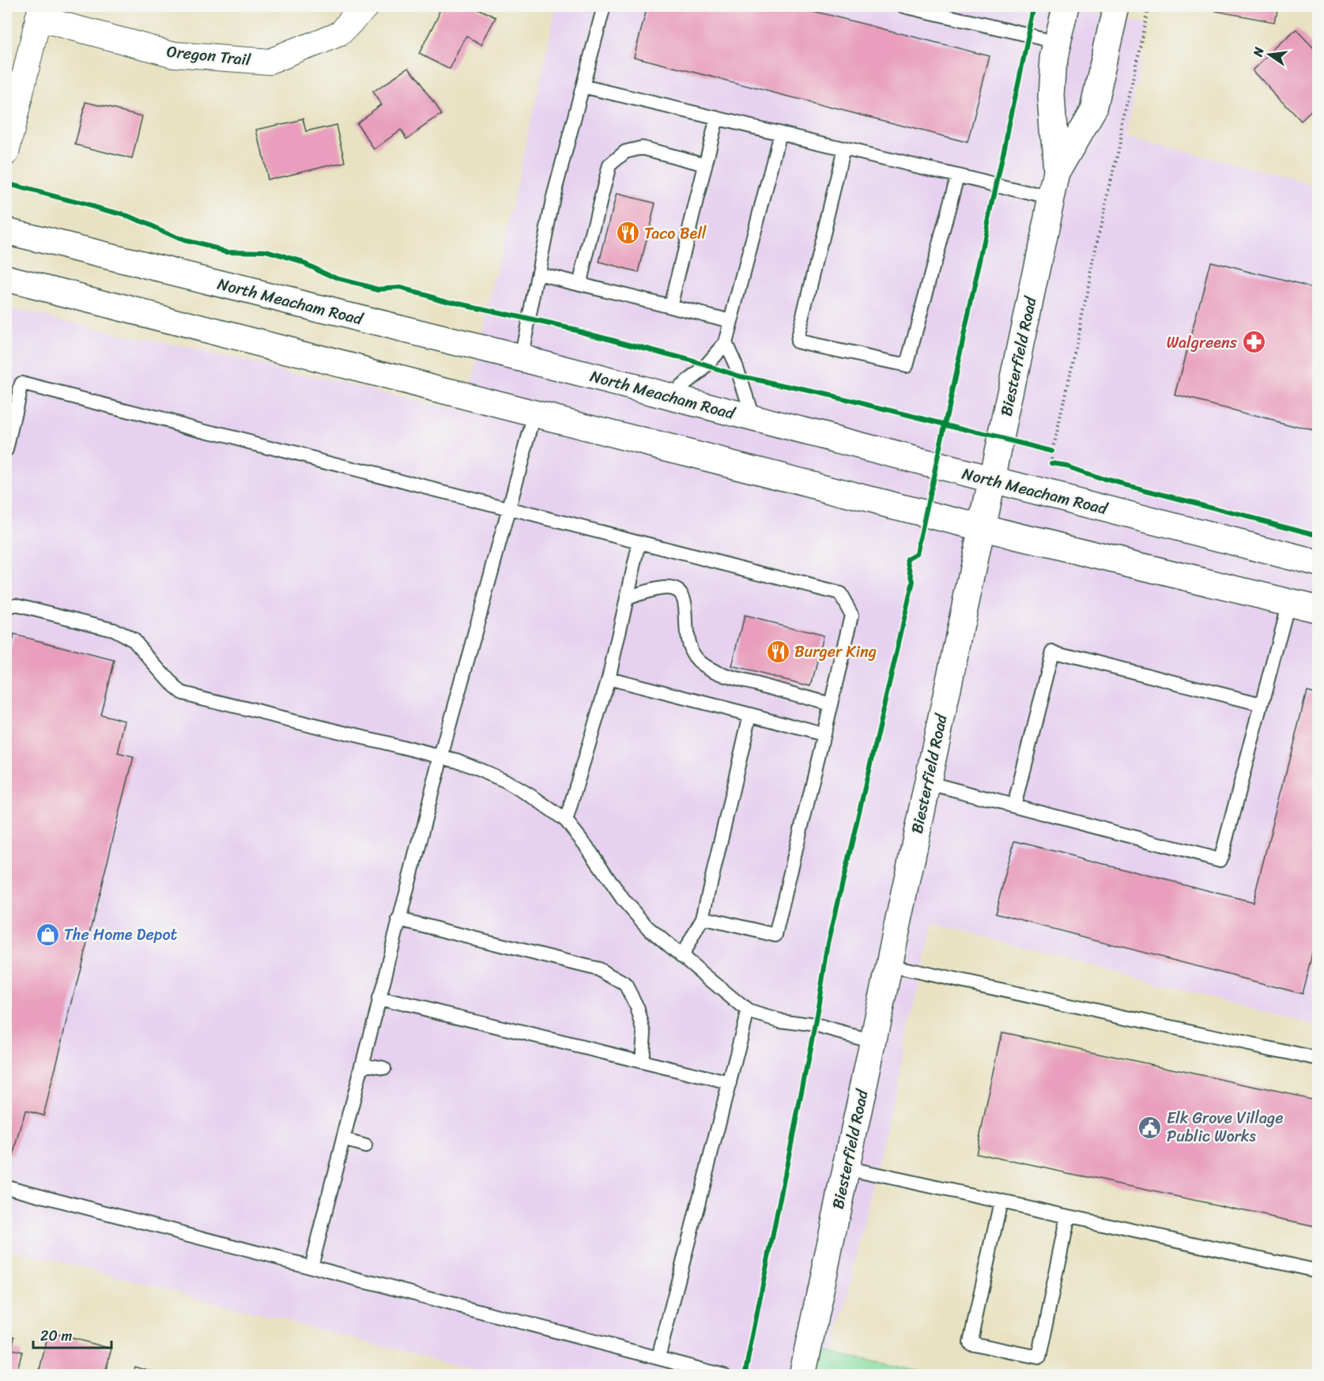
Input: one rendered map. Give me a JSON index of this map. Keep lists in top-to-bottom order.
{
  "streets": {
    "main road": ["North Meacham Road", "Biesterfield Road"],
    "street": ["Oregon Trail"]
  },
  "crossings": [
    ["North Meacham Road", "Biesterfield Road"]
  ],
  "places": {
    "restaurant": ["Taco Bell", "Burger King"],
    "pharmacy": ["Walgreens"],
    "shop": ["The Home Depot"],
    "public building": ["Elk Grove Village Public Works"]
  },
  "scale_bar": "20 m",
  "north": "left"
}
